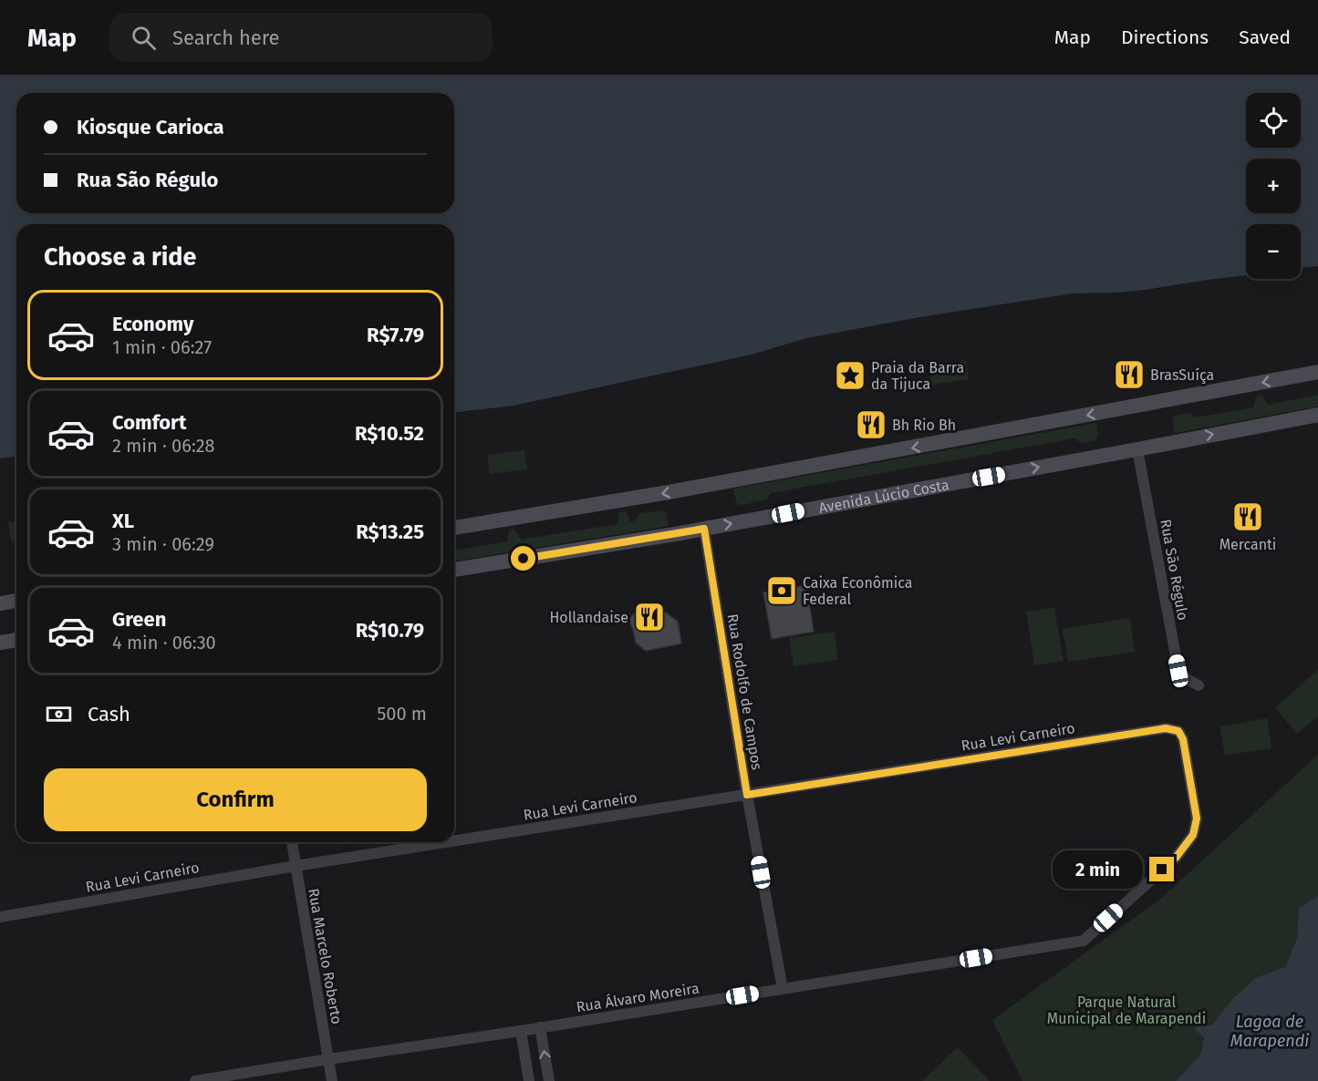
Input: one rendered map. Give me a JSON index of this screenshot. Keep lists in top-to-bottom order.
{
  "streets": {
    "main road": ["Avenida Lúcio Costa"],
    "street": [
      "Rua São Régulo",
      "Rua Rodolfo de Campos",
      "Rua Levi Carneiro",
      "Rua Marcelo Roberto",
      "Rua Álvaro Moreira"
    ]
  },
  "crossings": [
    ["Avenida Lúcio Costa", "Rua São Régulo"],
    ["Avenida Lúcio Costa", "Rua Rodolfo de Campos"],
    ["Rua Rodolfo de Campos", "Rua Levi Carneiro"],
    ["Rua Rodolfo de Campos", "Rua Álvaro Moreira"],
    ["Rua Levi Carneiro", "Rua Marcelo Roberto"],
    ["Rua Levi Carneiro", "Rua Álvaro Moreira"],
    ["Rua Marcelo Roberto", "Rua Álvaro Moreira"]
  ],
  "water": ["Lagoa de Marapendi"],
  "parks": ["Parque Natural Municipal de Marapendi"],
  "places": {
    "restaurant": [
      "BrasSuíça",
      "Bh Rio Bh",
      "Mercanti",
      "Hollandaise"
    ],
    "place": ["Praia da Barra da Tijuca"],
    "bank": ["Caixa Econômica Federal"]
  },
  "page": {
    "header": "Map",
    "search": "Search here",
    "nav": ["Map", "Directions", "Saved"],
    "map_buttons": ["+", "−"],
    "banner": ["Kiosque Carioca", "Rua São Régulo"],
    "heading": "Choose a ride",
    "list": [
      {
        "name": "Economy",
        "note": "1 min · 06:27",
        "value": "R$7.79"
      },
      {
        "name": "Comfort",
        "note": "2 min · 06:28",
        "value": "R$10.52"
      },
      {
        "name": "XL",
        "note": "3 min · 06:29",
        "value": "R$13.25"
      },
      {
        "name": "Green",
        "note": "4 min · 06:30",
        "value": "R$10.79"
      }
    ],
    "pay": ["Cash", "500 m"],
    "buttons": "Confirm",
    "bubble": "2 min"
  }
}
